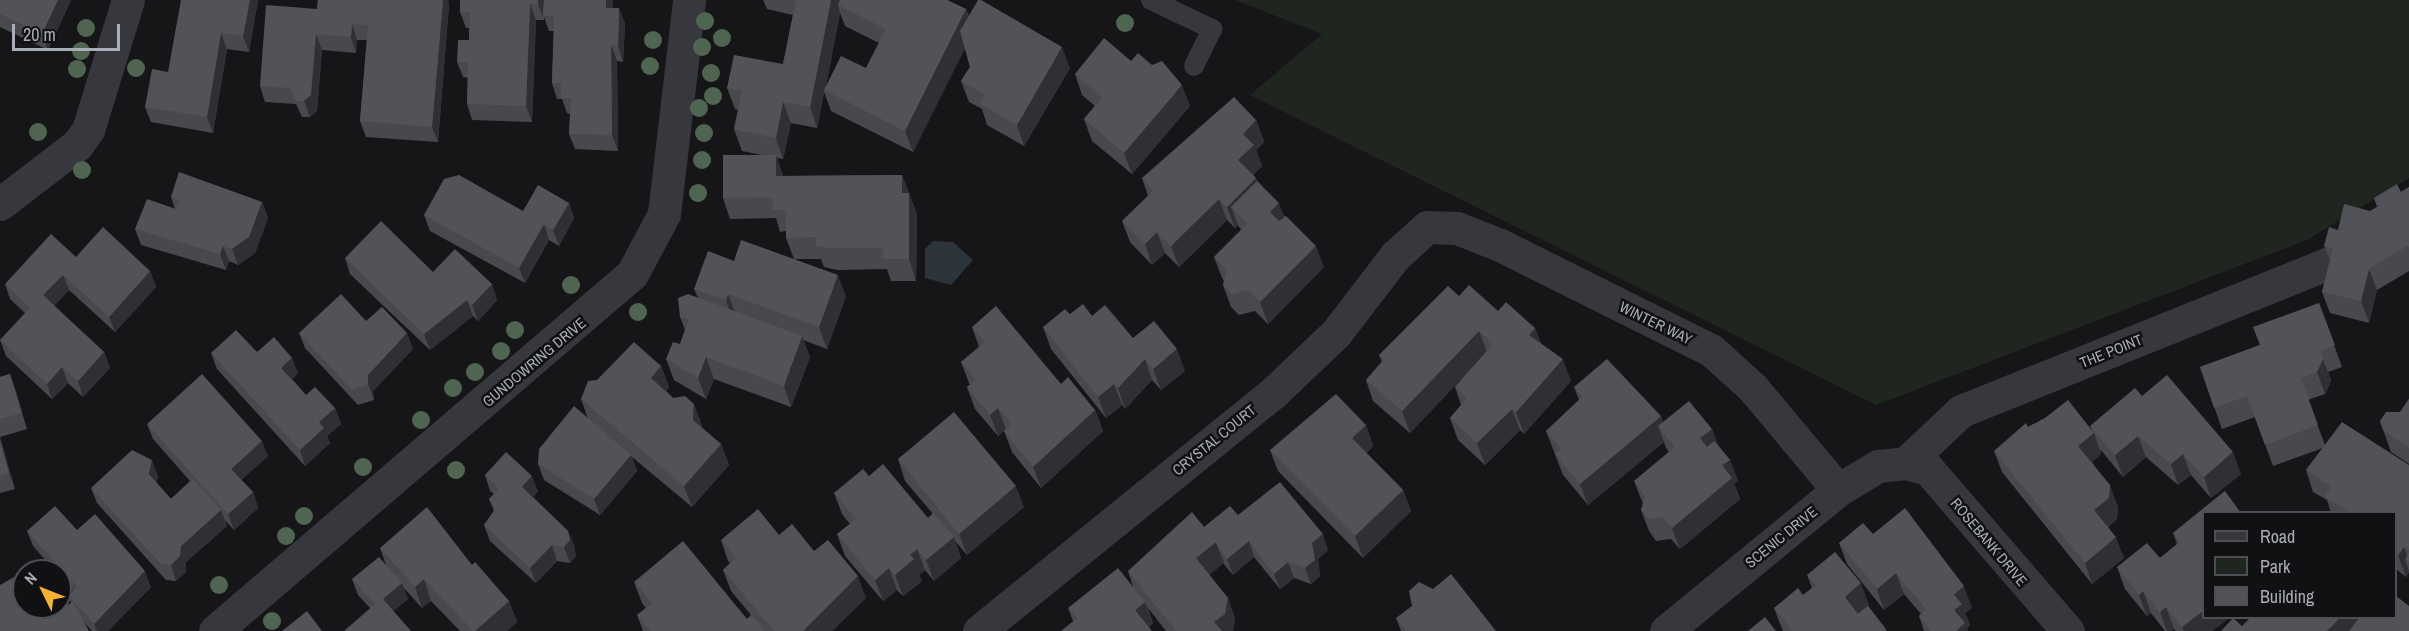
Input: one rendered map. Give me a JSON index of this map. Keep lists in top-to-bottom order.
{
  "streets": {
    "street": [
      "WINTER WAY",
      "THE POINT",
      "GUNDOWRING DRIVE",
      "CRYSTAL COURT",
      "SCENIC DRIVE",
      "ROSEBANK DRIVE"
    ]
  },
  "crossings": [
    ["WINTER WAY", "CRYSTAL COURT"],
    ["WINTER WAY", "SCENIC DRIVE"],
    ["THE POINT", "SCENIC DRIVE"],
    ["THE POINT", "ROSEBANK DRIVE"],
    ["SCENIC DRIVE", "ROSEBANK DRIVE"]
  ],
  "legend": ["Road", "Park", "Building"],
  "scale_bar": "20 m",
  "north": "top left"
}
